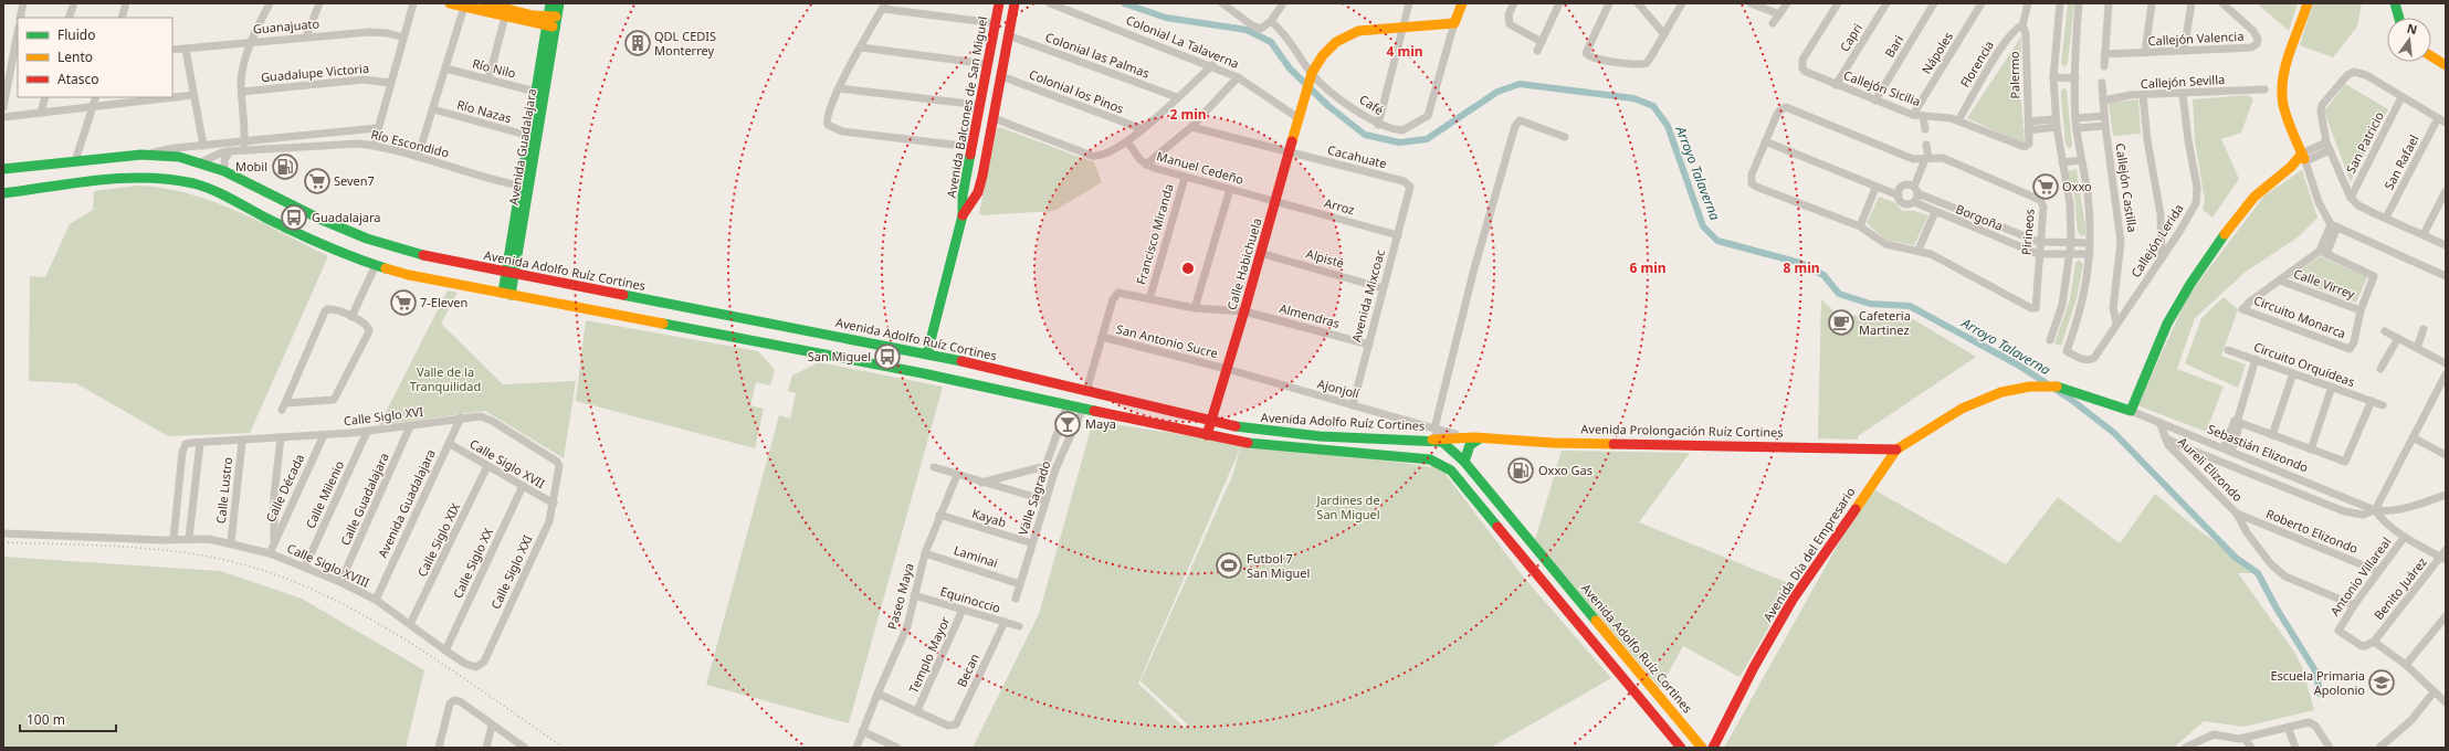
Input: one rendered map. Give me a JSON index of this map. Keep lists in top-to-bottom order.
{
  "streets": {
    "main road": [
      "Avenida Balcones de San Miguel",
      "Avenida Guadalajara",
      "Calle Habichuela",
      "Avenida Adolfo Ruíz Cortines",
      "Avenida Prolongación Ruíz Cortines",
      "Sebastián Elizondo",
      "Avenida Día del Empresario"
    ],
    "street": [
      "Guanajuato",
      "Capri",
      "Callejón Valencia",
      "Colonial La Talaverna",
      "Bari",
      "Nápoles",
      "Colonial las Palmas",
      "Florencia",
      "Río Nilo",
      "Guadalupe Victoria",
      "Palermo",
      "Callejón Sevilla",
      "Callejón Sicilia",
      "Colonial los Pinos",
      "Café",
      "Río Nazas",
      "San Patricio",
      "Río Escondido",
      "Cacahuate",
      "San Rafael",
      "Manuel Cedeño",
      "Callejón Castilla",
      "Arroz",
      "Borgoña",
      "Pirineos",
      "Francisco Miranda",
      "Callejón Lerida",
      "Alpiste",
      "Calle Virrey",
      "Avenida Mixcoac",
      "Almendras",
      "Circuito Monarca",
      "San Antonio Sucre",
      "Circuito Orquídeas",
      "Ajonjolí",
      "Calle Siglo XVI",
      "Calle Siglo XVII",
      "Aureli Elizondo",
      "Calle Década",
      "Calle Lustro",
      "Calle Milenio",
      "Valle Sagrado",
      "Calle Guadalajara",
      "Kayab",
      "Roberto Elizondo",
      "Calle Siglo XIX",
      "Laminai",
      "Calle Siglo XX",
      "Calle Siglo XVIII",
      "Calle Siglo XXI",
      "Antonio Villareal",
      "Benito Juárez",
      "Paseo Maya",
      "Equinoccio",
      "Templo Mayor",
      "Becan"
    ]
  },
  "crossings": [
    ["Capri", "Callejón Sicilia"],
    ["Colonial La Talaverna", "Calle Habichuela"],
    ["Bari", "Callejón Sicilia"],
    ["Nápoles", "Callejón Sicilia"],
    ["Colonial las Palmas", "Avenida Balcones de San Miguel"],
    ["Florencia", "Palermo"],
    ["Florencia", "Callejón Sicilia"],
    ["Río Nilo", "Avenida Guadalajara"],
    ["Palermo", "Callejón Sicilia"],
    ["Callejón Sevilla", "Callejón Castilla"],
    ["Callejón Sevilla", "Callejón Lerida"],
    ["Colonial los Pinos", "Avenida Balcones de San Miguel"],
    ["Café", "Calle Habichuela"],
    ["Avenida Balcones de San Miguel", "Avenida Adolfo Ruíz Cortines"],
    ["Río Nazas", "Avenida Guadalajara"],
    ["Río Escondido", "Avenida Guadalajara"],
    ["Río Escondido", "Avenida Adolfo Ruíz Cortines"],
    ["Avenida Guadalajara", "Avenida Adolfo Ruíz Cortines"],
    ["Avenida Guadalajara", "Calle Siglo XVI"],
    ["Avenida Guadalajara", "Calle Siglo XVII"],
    ["Avenida Guadalajara", "Calle Siglo XVIII"],
    ["Cacahuate", "Calle Habichuela"],
    ["Cacahuate", "Avenida Mixcoac"],
    ["Manuel Cedeño", "Arroz"],
    ["Manuel Cedeño", "Francisco Miranda"],
    ["Manuel Cedeño", "Calle Habichuela"],
    ["Callejón Castilla", "Callejón Lerida"],
    ["Arroz", "Calle Habichuela"],
    ["Arroz", "Avenida Mixcoac"],
    ["Borgoña", "Pirineos"],
    ["Borgoña", "Callejón Lerida"],
    ["Francisco Miranda", "Avenida Adolfo Ruíz Cortines"],
    ["Francisco Miranda", "Almendras"],
    ["Francisco Miranda", "San Antonio Sucre"],
    ["Alpiste", "Calle Habichuela"],
    ["Alpiste", "Avenida Mixcoac"],
    ["Calle Habichuela", "Avenida Adolfo Ruíz Cortines"],
    ["Calle Habichuela", "Almendras"],
    ["Calle Habichuela", "San Antonio Sucre"],
    ["Calle Habichuela", "Ajonjolí"],
    ["Avenida Adolfo Ruíz Cortines", "Ajonjolí"],
    ["Avenida Adolfo Ruíz Cortines", "Avenida Prolongación Ruíz Cortines"],
    ["Calle Virrey", "Circuito Monarca"],
    ["Avenida Mixcoac", "Almendras"],
    ["Avenida Mixcoac", "Ajonjolí"],
    ["San Antonio Sucre", "Ajonjolí"],
    ["Ajonjolí", "Avenida Prolongación Ruíz Cortines"],
    ["Calle Siglo XVI", "Calle Década"],
    ["Calle Siglo XVI", "Calle Lustro"],
    ["Calle Siglo XVI", "Calle Milenio"],
    ["Calle Siglo XVI", "Calle Guadalajara"],
    ["Calle Siglo XVI", "Calle Siglo XVIII"],
    ["Calle Siglo XVI", "Calle Siglo XXI"],
    ["Avenida Prolongación Ruíz Cortines", "Sebastián Elizondo"],
    ["Avenida Prolongación Ruíz Cortines", "Avenida Día del Empresario"],
    ["Sebastián Elizondo", "Aureli Elizondo"],
    ["Sebastián Elizondo", "Avenida Día del Empresario"],
    ["Calle Siglo XVII", "Calle Siglo XIX"],
    ["Calle Siglo XVII", "Calle Siglo XX"],
    ["Calle Siglo XVII", "Calle Siglo XXI"],
    ["Aureli Elizondo", "Roberto Elizondo"],
    ["Aureli Elizondo", "Antonio Villareal"],
    ["Calle Década", "Calle Siglo XVIII"],
    ["Calle Lustro", "Calle Siglo XVIII"],
    ["Calle Milenio", "Calle Siglo XVIII"],
    ["Valle Sagrado", "Kayab"],
    ["Valle Sagrado", "Laminai"],
    ["Calle Guadalajara", "Calle Siglo XVIII"],
    ["Kayab", "Paseo Maya"],
    ["Roberto Elizondo", "Antonio Villareal"],
    ["Calle Siglo XIX", "Calle Siglo XVIII"],
    ["Laminai", "Paseo Maya"],
    ["Calle Siglo XX", "Calle Siglo XVIII"],
    ["Calle Siglo XVIII", "Calle Siglo XXI"],
    ["Antonio Villareal", "Benito Juárez"],
    ["Paseo Maya", "Equinoccio"],
    ["Equinoccio", "Templo Mayor"],
    ["Equinoccio", "Becan"],
    ["Templo Mayor", "Becan"]
  ],
  "water": ["Arroyo Talaverna"],
  "parks": ["Valle de la Tranquilidad", "Jardines de San Miguel"],
  "places": {
    "building": ["QDL CEDIS Monterrey"],
    "fuel station": ["Mobil", "Oxxo Gas"],
    "supermarket": ["Seven7", "Oxxo", "7-Eleven"],
    "bus stop": ["Guadalajara", "San Miguel"],
    "cafe": ["Cafeteria Martinez"],
    "bar": ["Maya"],
    "sports": ["Futbol 7 San Miguel"],
    "school or university": ["Escuela Primaria Apolonio"]
  },
  "legend": ["Fluido", "Lento", "Atasco"],
  "scale_bar": "100 m",
  "north": "top",
  "rings": [
    "4 min",
    "2 min",
    "6 min",
    "8 min"
  ]
}
